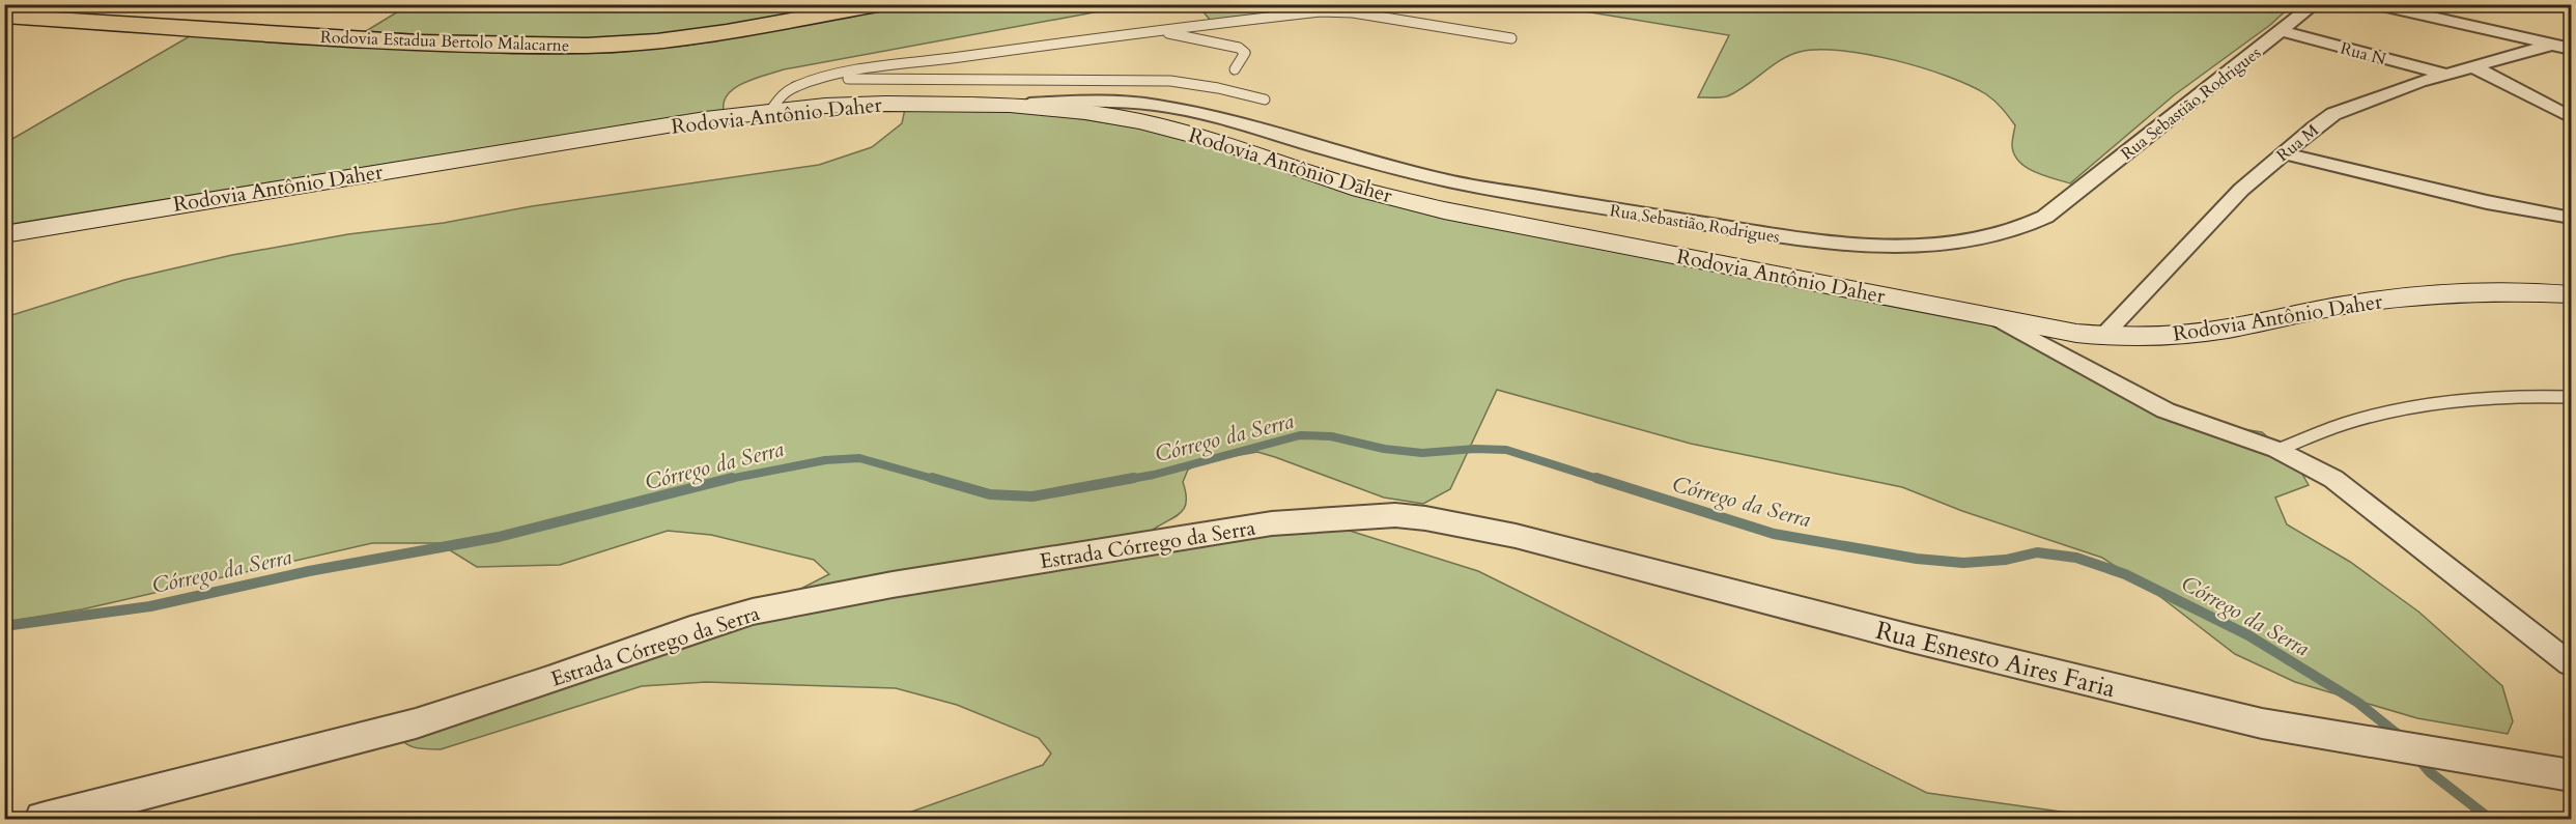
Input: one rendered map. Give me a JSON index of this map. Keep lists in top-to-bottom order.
{
  "streets": {
    "main road": ["Rodovia Estadua Bertolo Malacarne", "Rodovia Antônio Daher"],
    "street": [
      "Rua N",
      "Rua Sebastião Rodrigues",
      "Rua M",
      "Estrada Córrego da Serra",
      "Rua Esnesto Aires Faria"
    ]
  },
  "crossings": [
    ["Rua N", "Rua Sebastião Rodrigues"],
    ["Rua N", "Rua M"],
    ["Rua Sebastião Rodrigues", "Rodovia Antônio Daher"],
    ["Rodovia Antônio Daher", "Rua M"],
    ["Estrada Córrego da Serra", "Rua Esnesto Aires Faria"]
  ],
  "water": ["Córrego da Serra"]
}
